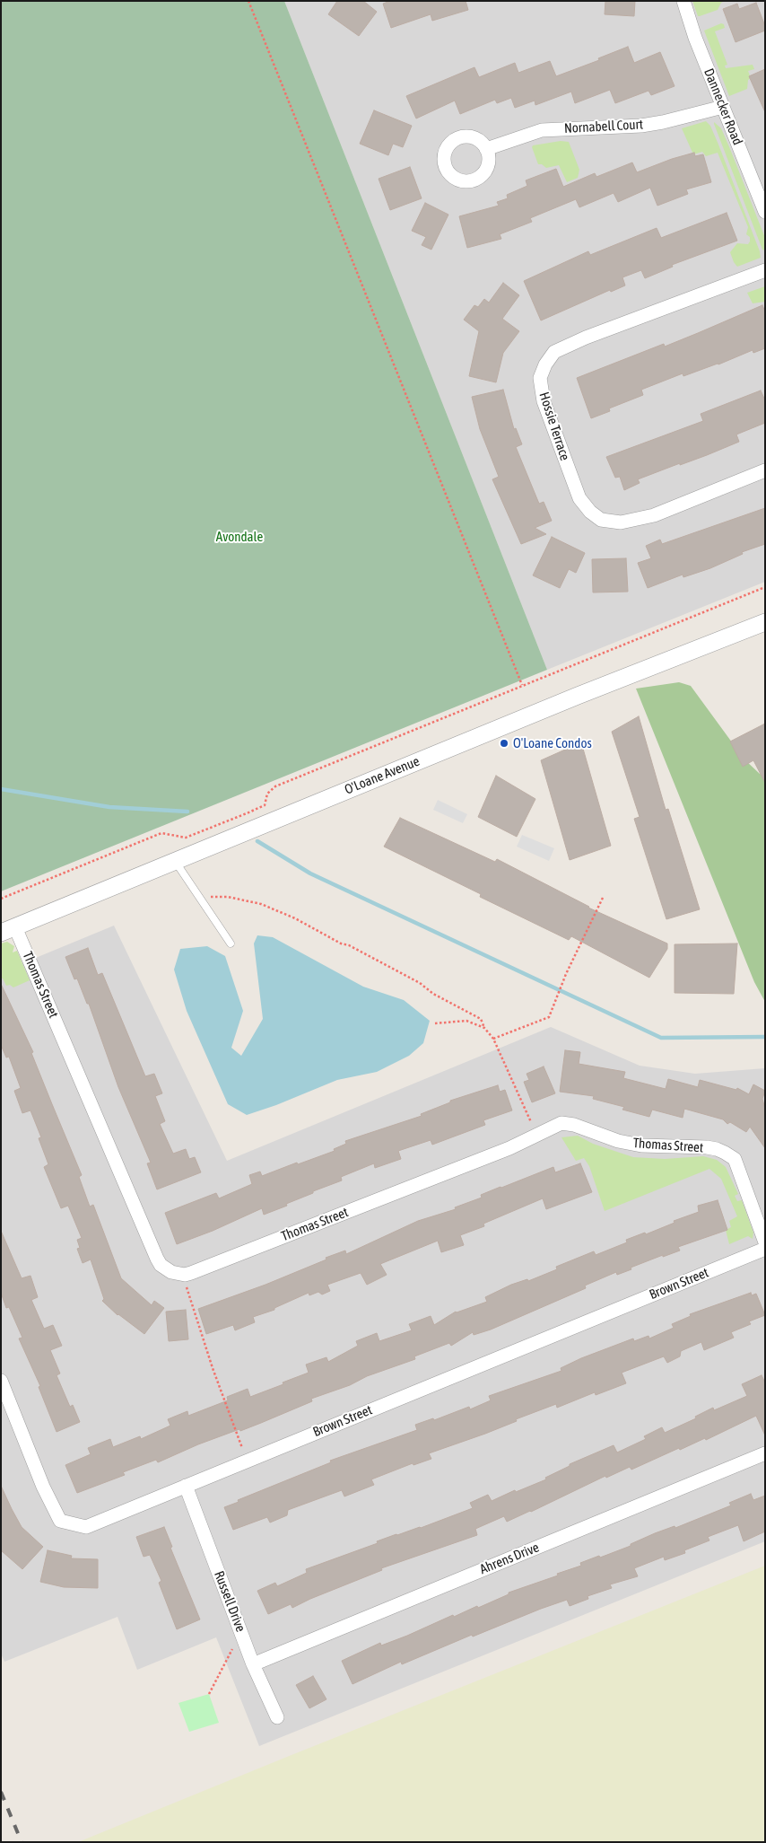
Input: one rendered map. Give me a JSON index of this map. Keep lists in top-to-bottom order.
{
  "streets": {
    "street": [
      "Dannecker Road",
      "Nornabell Court",
      "Hossie Terrace",
      "O'Loane Avenue",
      "Thomas Street",
      "Brown Street",
      "Ahrens Drive",
      "Russell Drive"
    ]
  },
  "crossings": [
    ["Dannecker Road", "Nornabell Court"],
    ["O'Loane Avenue", "Thomas Street"],
    ["Brown Street", "Russell Drive"],
    ["Ahrens Drive", "Russell Drive"]
  ],
  "parks": ["Avondale"],
  "places": ["O'Loane Condos"]
}
